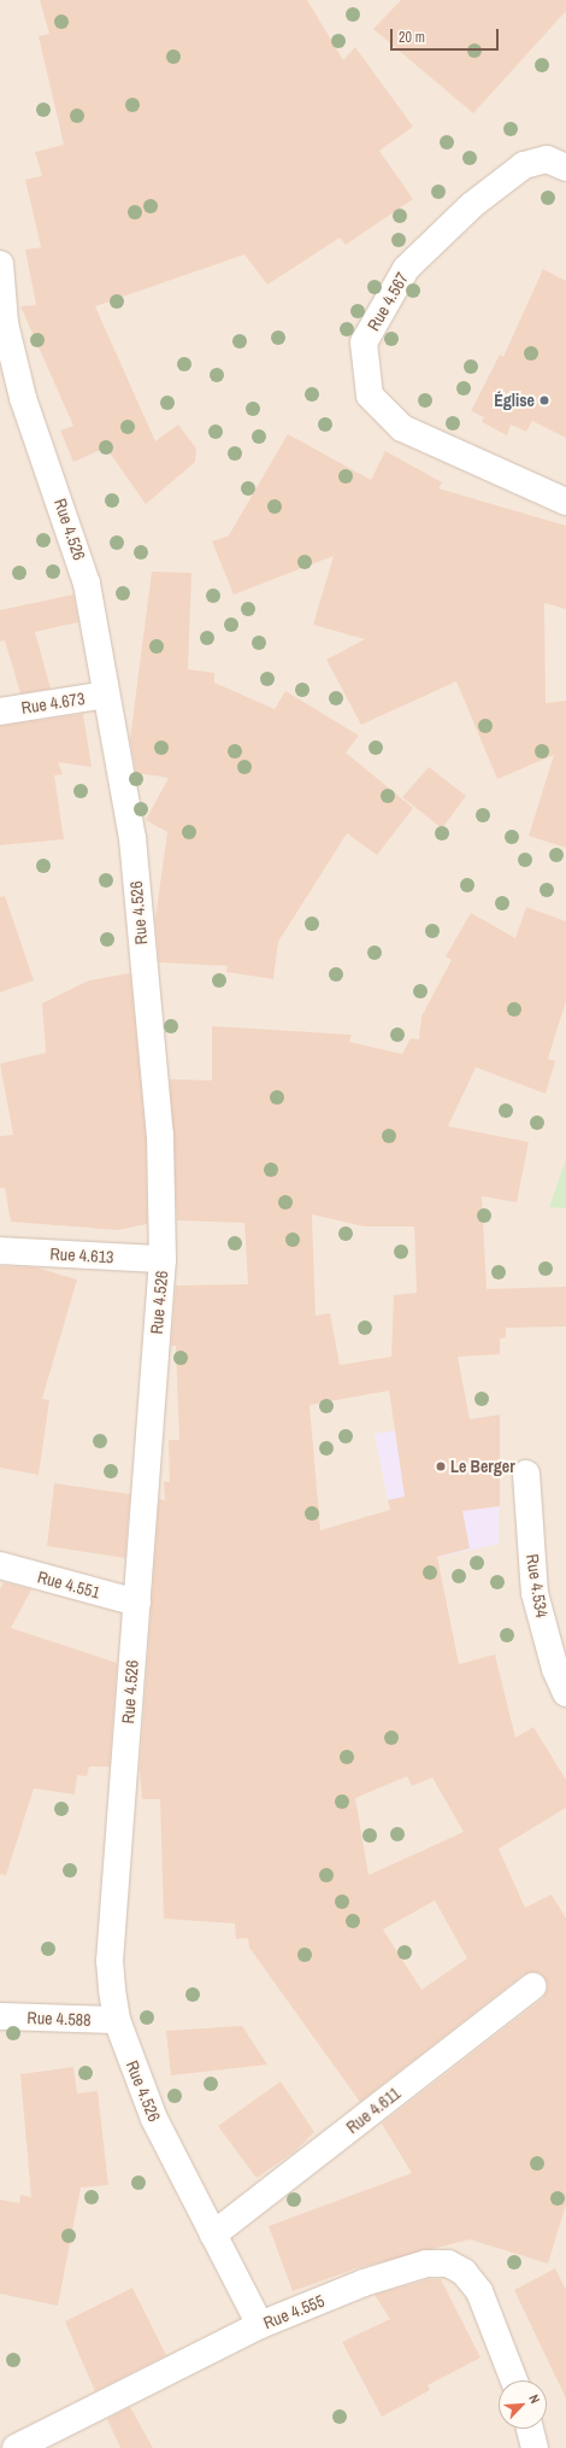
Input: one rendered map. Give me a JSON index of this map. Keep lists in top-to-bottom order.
{
  "streets": {
    "street": [
      "Rue 4.567",
      "Rue 4.526",
      "Rue 4.673",
      "Rue 4.613",
      "Rue 4.551",
      "Rue 4.534",
      "Rue 4.588",
      "Rue 4.611",
      "Rue 4.555"
    ]
  },
  "crossings": [
    ["Rue 4.526", "Rue 4.673"],
    ["Rue 4.526", "Rue 4.613"],
    ["Rue 4.526", "Rue 4.551"],
    ["Rue 4.526", "Rue 4.588"],
    ["Rue 4.526", "Rue 4.611"],
    ["Rue 4.526", "Rue 4.555"]
  ],
  "places": ["Église", "Le Berger"],
  "scale_bar": "20 m",
  "north": "top right"
}
